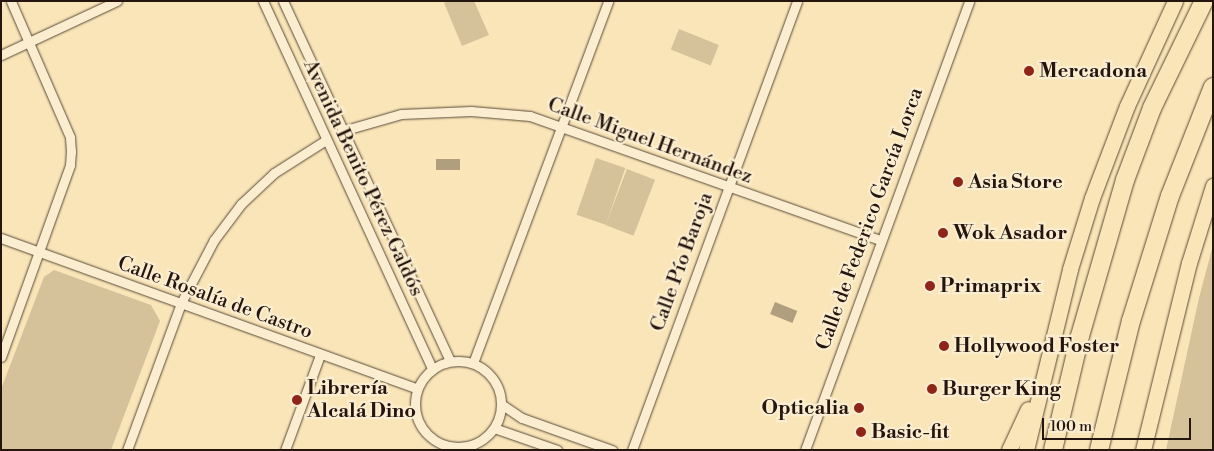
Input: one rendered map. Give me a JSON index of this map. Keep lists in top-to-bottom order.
{
  "streets": {
    "street": [
      "Calle Miguel Hernández",
      "Avenida Benito Pérez Galdós",
      "Calle de Federico García Lorca",
      "Calle Pío Baroja",
      "Calle Rosalía de Castro"
    ]
  },
  "crossings": [
    ["Calle Miguel Hernández", "Avenida Benito Pérez Galdós"],
    ["Calle Miguel Hernández", "Calle de Federico García Lorca"],
    ["Calle Miguel Hernández", "Calle Pío Baroja"],
    ["Avenida Benito Pérez Galdós", "Calle Rosalía de Castro"]
  ],
  "places": [
    "Mercadona",
    "Asia Store",
    "Wok Asador",
    "Primaprix",
    "Hollywood Foster",
    "Burger King",
    "Librería Alcalá Dino",
    "Opticalia",
    "Basic-fit"
  ],
  "scale_bar": "100 m"
}
